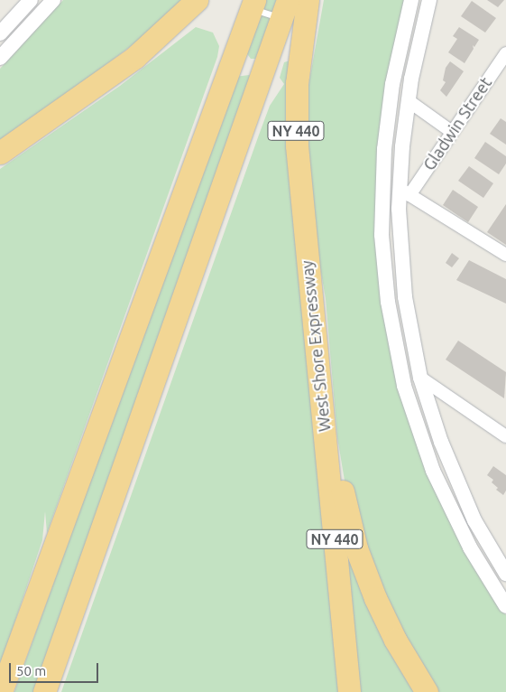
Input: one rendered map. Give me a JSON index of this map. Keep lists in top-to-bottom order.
{
  "streets": {
    "highway": ["NY 440", "West Shore Expressway"],
    "street": ["Gladwin Street"]
  },
  "scale_bar": "50 m"
}
